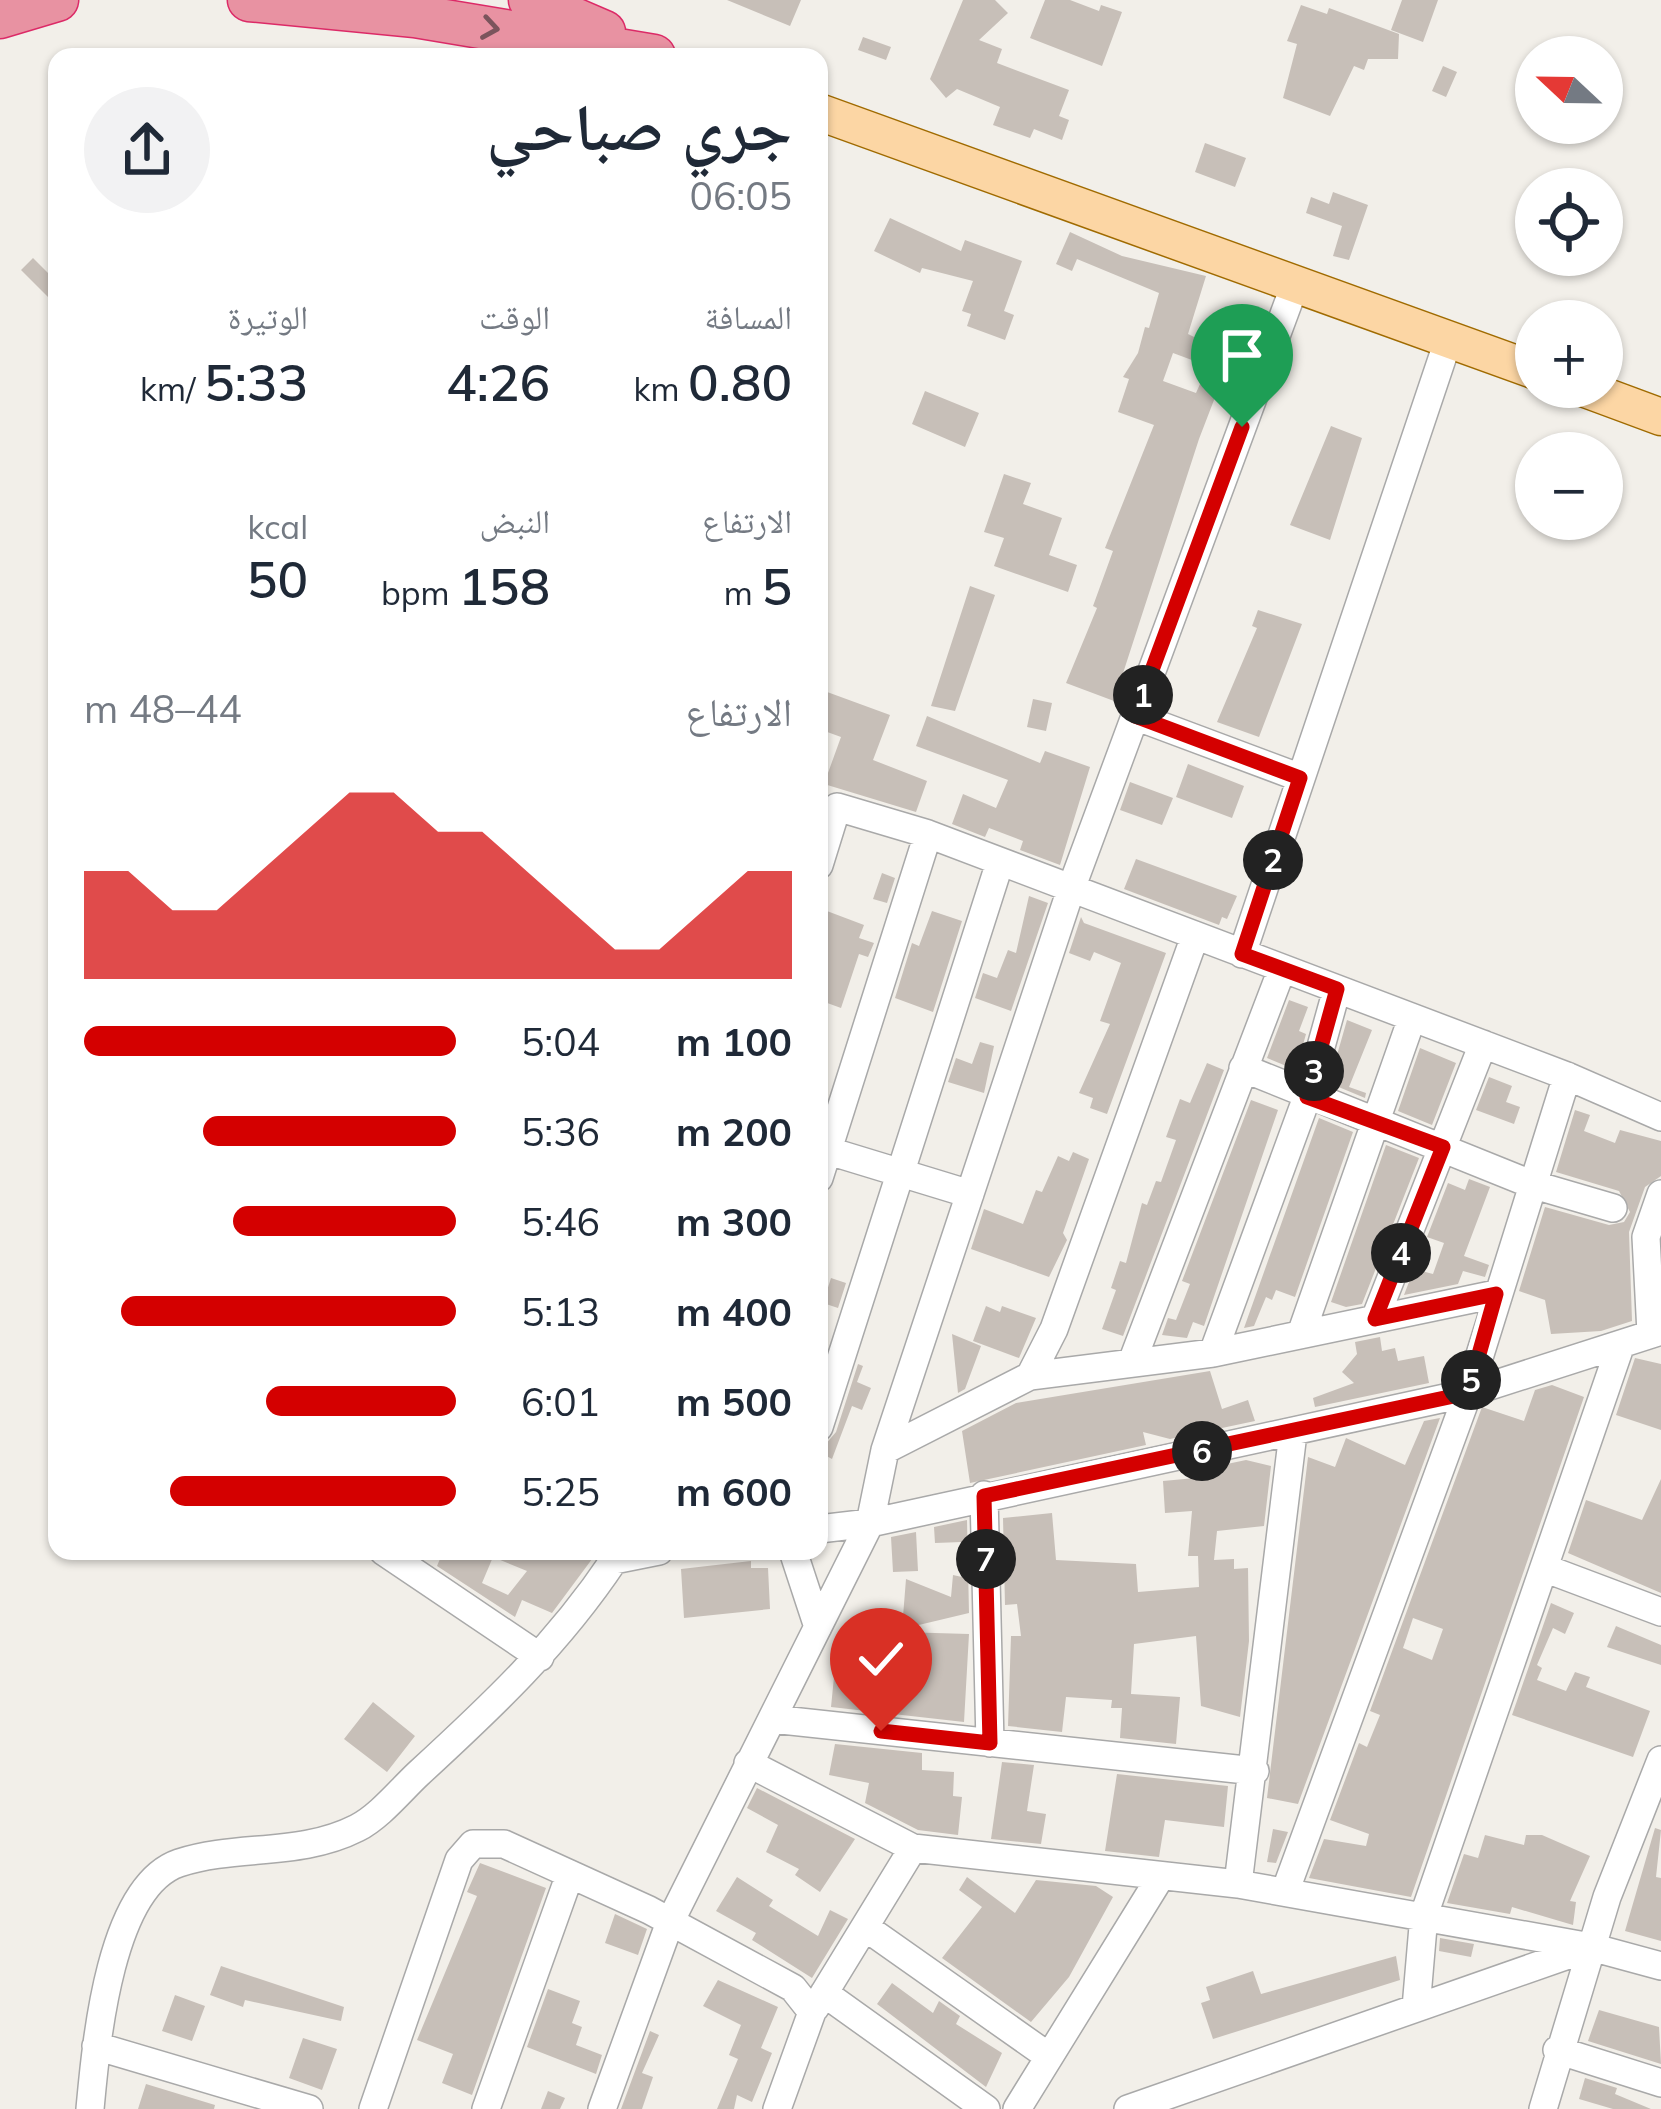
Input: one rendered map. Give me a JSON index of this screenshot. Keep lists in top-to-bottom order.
{
  "north": "left",
  "page": {
    "map_buttons": ["+", "−"],
    "heading": ["جري صباحي", "06:05"],
    "stats": [
      ["المسافة", "0.80 km"],
      ["الوقت", "4:26"],
      ["الوتيرة", "5:33 /km"],
      ["الارتفاع", "5 m"],
      ["النبض", "158 bpm"],
      ["kcal", "50"]
    ],
    "chart": ["الارتفاع", "44–48 m"],
    "pins": [
      "1",
      "2",
      "3",
      "4",
      "5",
      "6",
      "7"
    ],
    "list": [
      {
        "name": "100 m",
        "note": "5:04"
      },
      {
        "name": "200 m",
        "note": "5:36"
      },
      {
        "name": "300 m",
        "note": "5:46"
      },
      {
        "name": "400 m",
        "note": "5:13"
      },
      {
        "name": "500 m",
        "note": "6:01"
      },
      {
        "name": "600 m",
        "note": "5:25"
      }
    ]
  }
}
